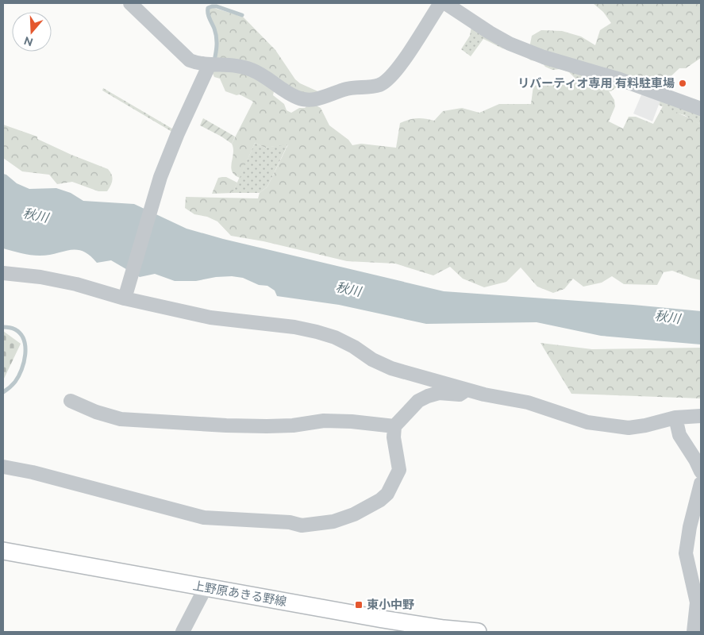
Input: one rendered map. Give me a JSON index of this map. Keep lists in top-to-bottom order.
{
  "streets": {
    "main road": ["上野原あきる野線"]
  },
  "water": ["秋川"],
  "places": {
    "other": ["リバーティオ専用 有料駐車場"],
    "transit": ["東小中野"]
  },
  "north": "bottom"
}
